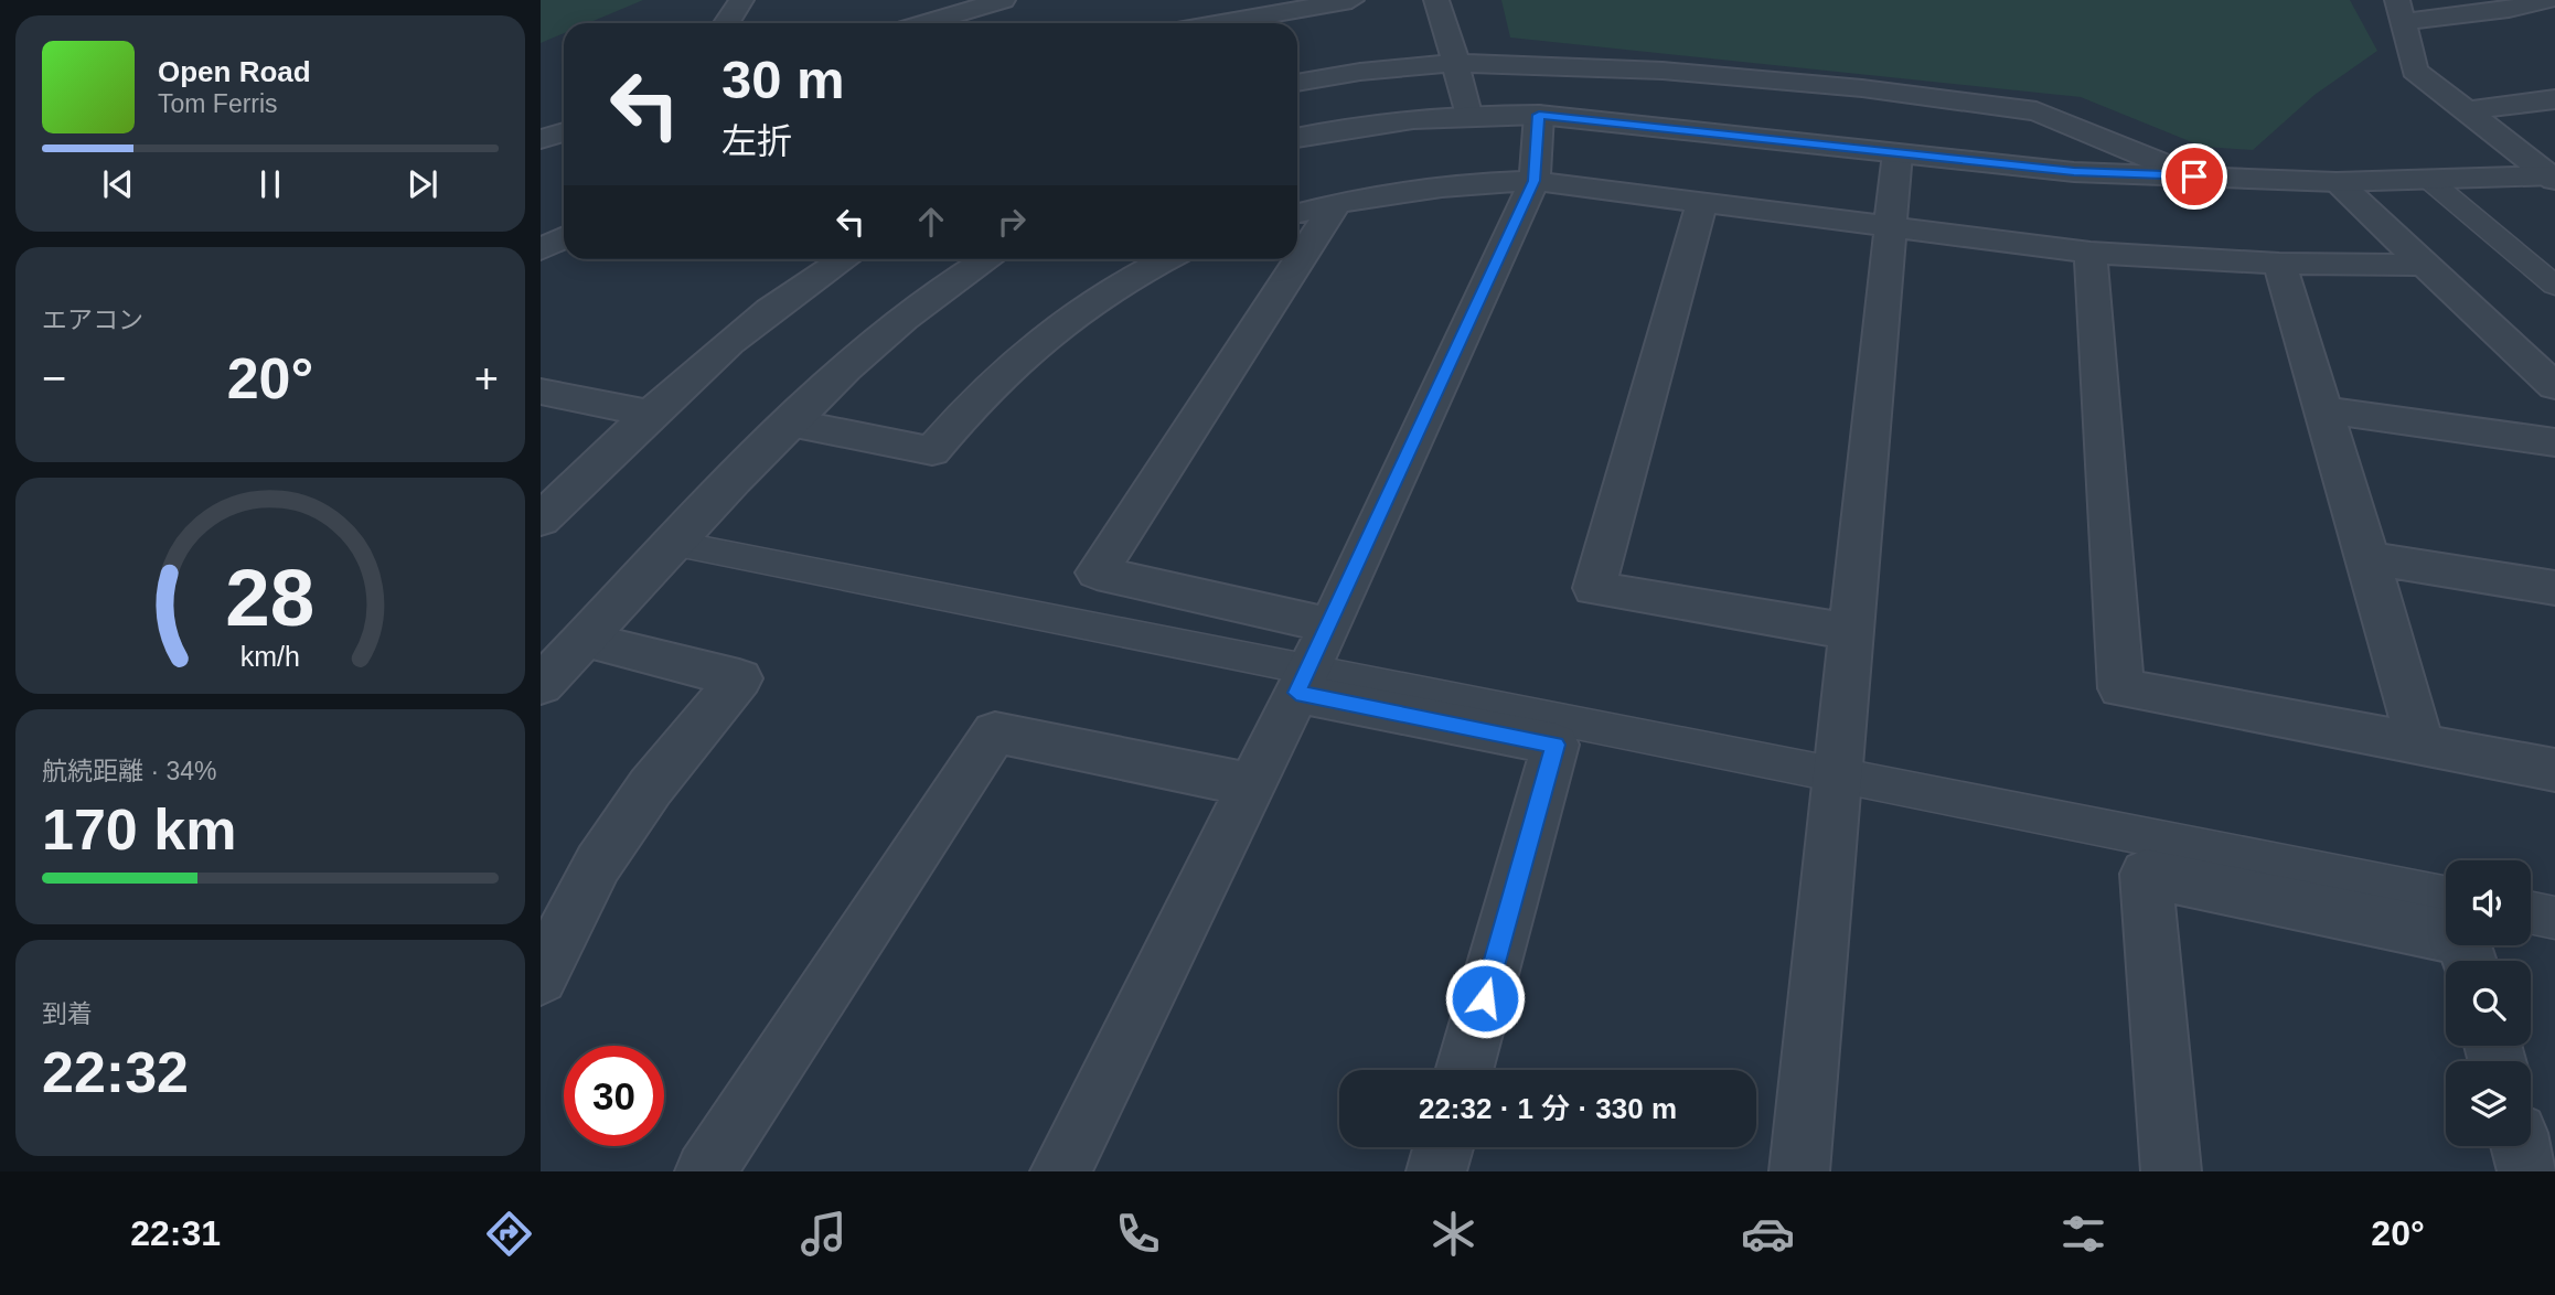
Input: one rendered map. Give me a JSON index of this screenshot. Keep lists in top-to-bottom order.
{
  "page": {
    "turn": ["30 m", "左折"],
    "song": ["Open Road", "Tom Ferris"],
    "tile": [
      "エアコン",
      ["航続距離 · 34%", "170 km"],
      ["到着", "22:32"]
    ],
    "heat": ["−", "20°", "+"],
    "limit": "30",
    "trip": "22:32 · 1 分 · 330 m",
    "tabs": ["22:31", "20°"],
    "gauge": ["28", "km/h"]
  }
}
